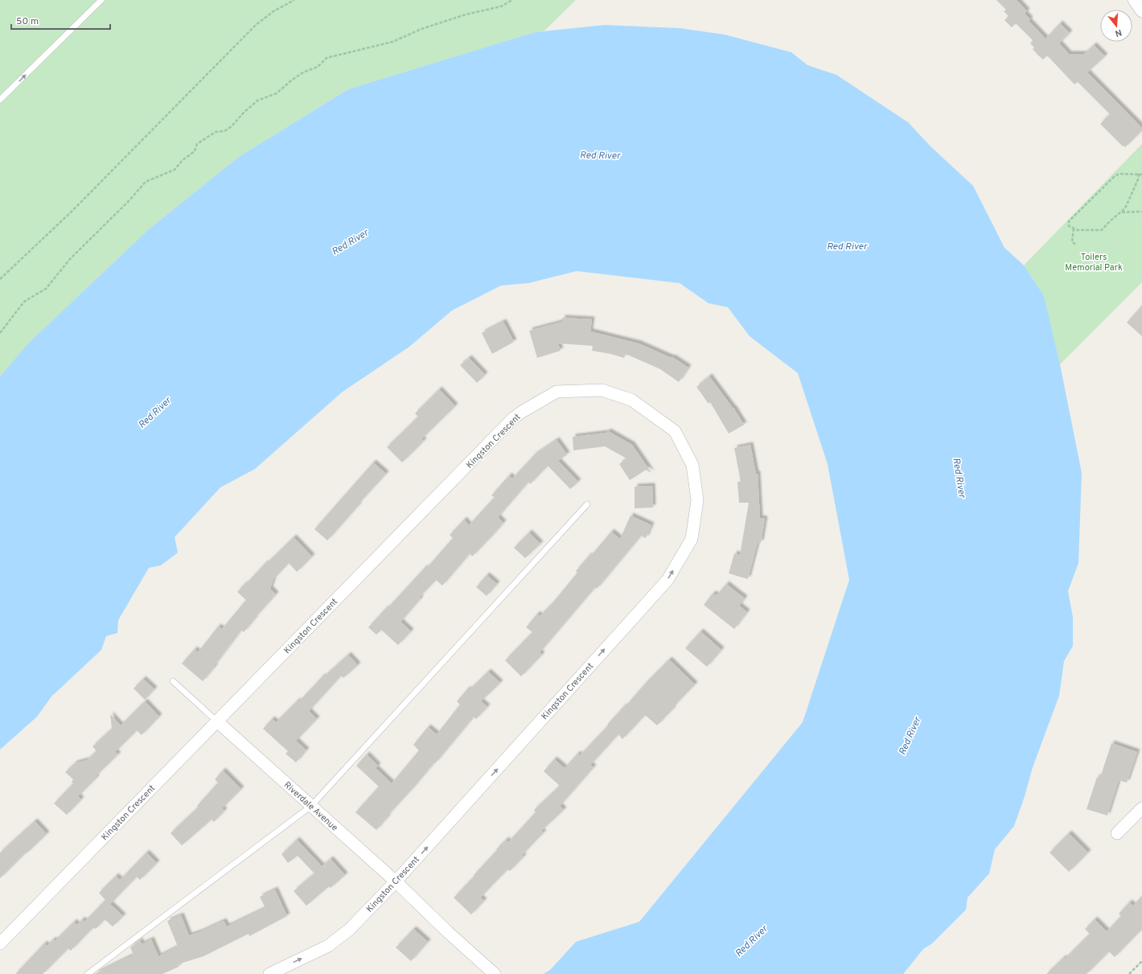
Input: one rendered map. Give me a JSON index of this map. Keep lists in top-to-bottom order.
{
  "streets": {
    "street": ["Kingston Crescent", "Riverdale Avenue"]
  },
  "crossings": [
    ["Kingston Crescent", "Riverdale Avenue"]
  ],
  "water": ["Red River"],
  "parks": ["Toilers Memorial Park"],
  "scale_bar": "50 m",
  "north": "bottom"
}
